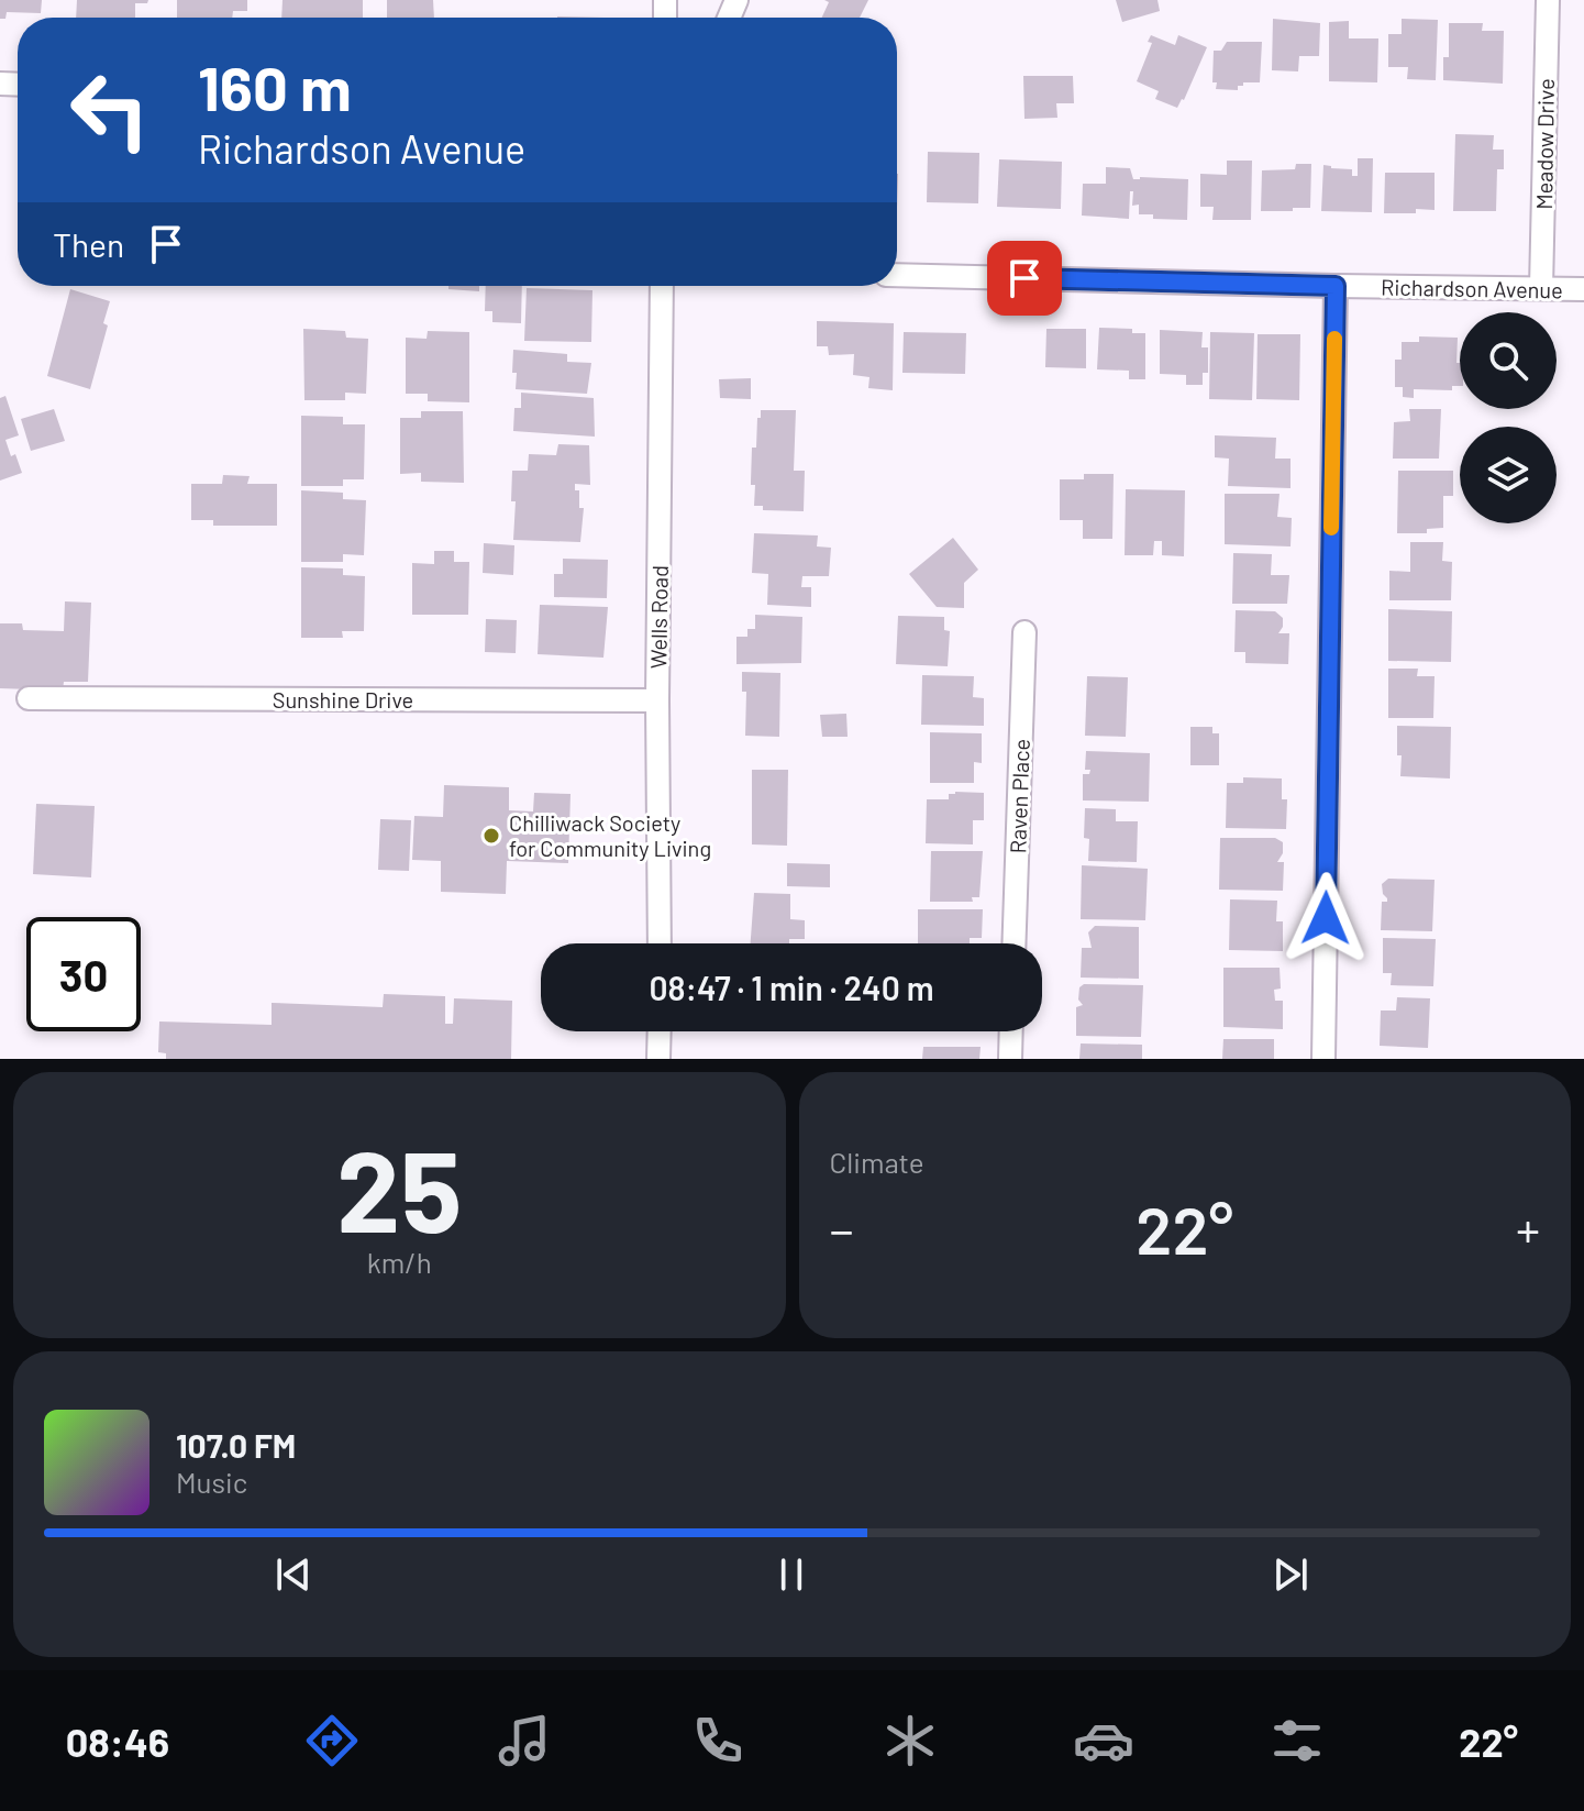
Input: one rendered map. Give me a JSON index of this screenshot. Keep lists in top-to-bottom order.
{
  "streets": {
    "street": [
      "Meadow Drive",
      "Richardson Avenue",
      "Wells Road",
      "Sunshine Drive",
      "Raven Place"
    ]
  },
  "crossings": [
    ["Meadow Drive", "Richardson Avenue"],
    ["Wells Road", "Sunshine Drive"]
  ],
  "places": ["Chilliwack Society for Community Living"],
  "page": {
    "turn": ["160 m", "Richardson Avenue"],
    "then": "Then",
    "limit": "30",
    "trip": "08:47 · 1 min · 240 m",
    "tile": [
      ["25", "km/h"],
      "Climate"
    ],
    "heat": ["−", "22°", "+"],
    "song": ["107.0 FM", "Music"],
    "tabs": ["08:46", "22°"]
  }
}
